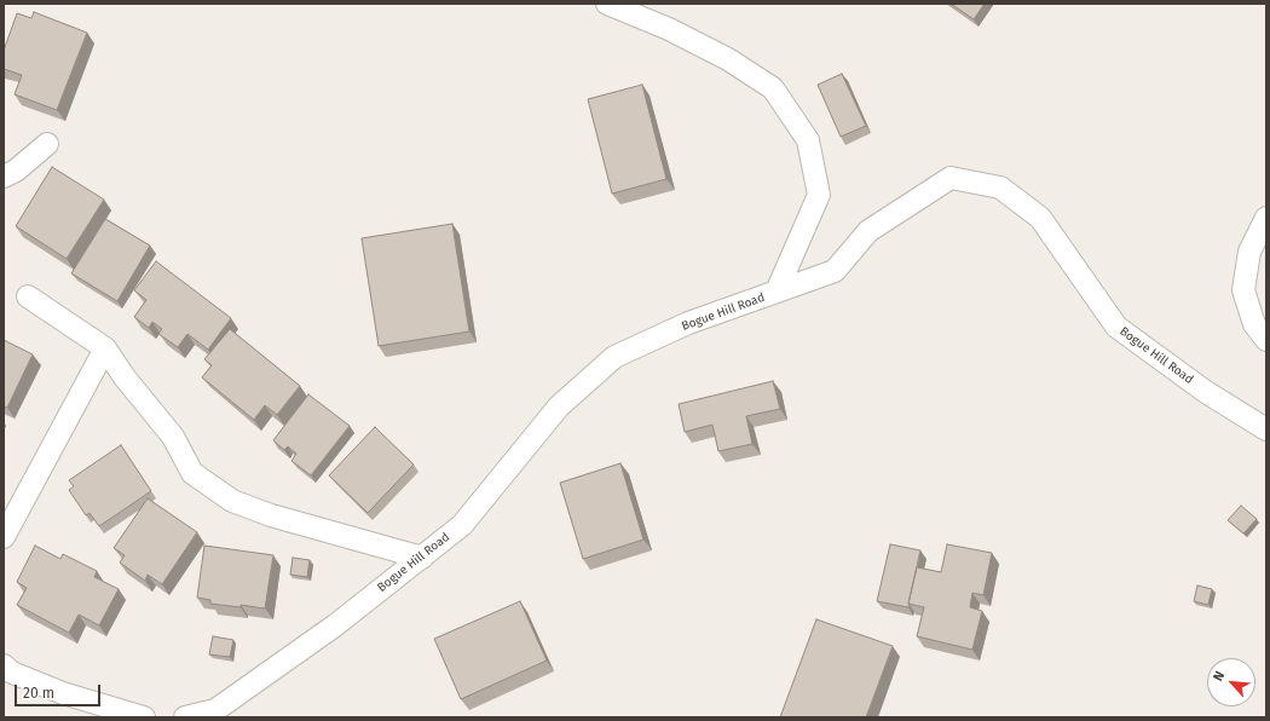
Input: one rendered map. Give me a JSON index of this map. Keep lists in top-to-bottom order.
{
  "streets": {
    "street": ["Bogue Hill Road"]
  },
  "scale_bar": "20 m",
  "north": "top left"
}
